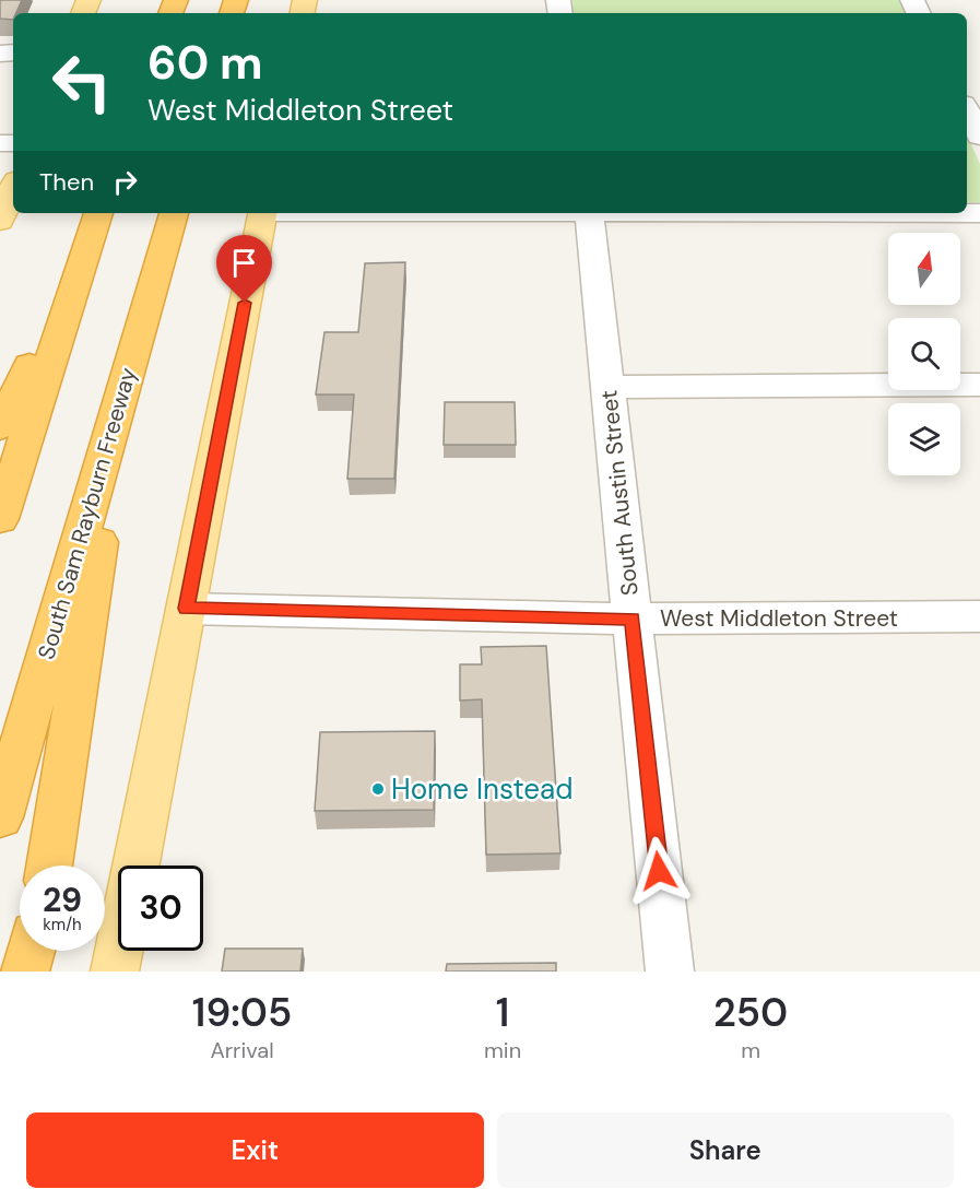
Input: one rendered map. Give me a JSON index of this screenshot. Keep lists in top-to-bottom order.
{
  "streets": {
    "highway": ["South Sam Rayburn Freeway"],
    "street": ["South Austin Street", "West Middleton Street"]
  },
  "crossings": [
    ["South Austin Street", "West Middleton Street"]
  ],
  "places": ["Home Instead"],
  "north": "top",
  "page": {
    "turn": ["60 m", "West Middleton Street"],
    "then": "Then",
    "speed": "29 km/h",
    "limit": "30",
    "eta": [
      "19:05",
      "Arrival",
      "1",
      "min",
      "250",
      "m"
    ],
    "buttons": ["Exit", "Share"]
  }
}
